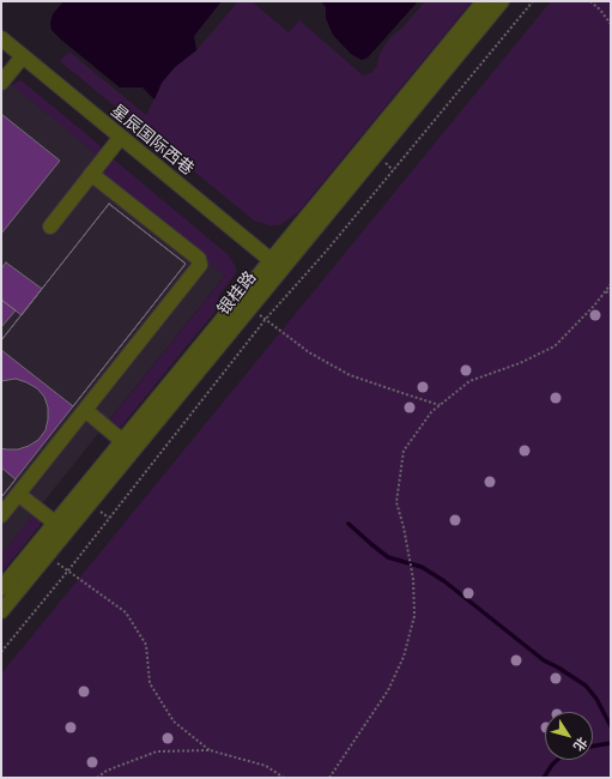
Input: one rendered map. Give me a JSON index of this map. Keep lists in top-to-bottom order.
{
  "streets": {
    "street": ["星辰国际西巷", "银桂路"]
  },
  "crossings": [
    ["星辰国际西巷", "银桂路"]
  ],
  "north": "bottom right"
}
